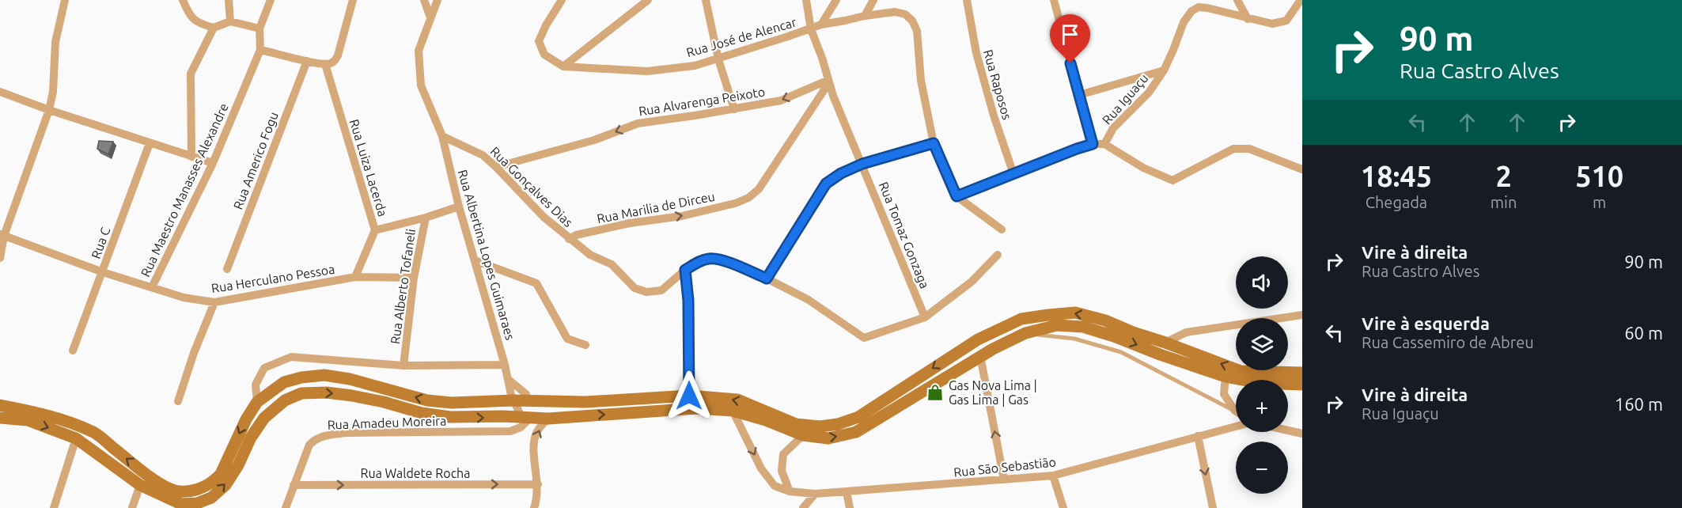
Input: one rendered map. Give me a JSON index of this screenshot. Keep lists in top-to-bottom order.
{
  "streets": {
    "street": [
      "Rua José de Alencar",
      "Rua Raposos",
      "Rua Iguaçu",
      "Rua Alvarenga Peixoto",
      "Rua Americo Fogu",
      "Rua Luiza Lacerda",
      "Rua Gonçalves Dias",
      "Rua Maestro Manasses Alexandre",
      "Rua Marilia de Dirceu",
      "Rua Tomaz Gonzaga",
      "Rua C",
      "Rua Albertina Lopes Guimaraes",
      "Rua Herculano Pessoa",
      "Rua Alberto Tofaneli",
      "Rua Amadeu Moreira",
      "Rua São Sebastião",
      "Rua Waldete Rocha"
    ]
  },
  "crossings": [
    ["Rua José de Alencar", "Rua Tomaz Gonzaga"],
    ["Rua Raposos", "Rua Iguaçu"],
    ["Rua Alvarenga Peixoto", "Rua Gonçalves Dias"],
    ["Rua Alvarenga Peixoto", "Rua Marilia de Dirceu"],
    ["Rua Alvarenga Peixoto", "Rua Tomaz Gonzaga"],
    ["Rua Luiza Lacerda", "Rua Herculano Pessoa"],
    ["Rua Gonçalves Dias", "Rua Marilia de Dirceu"],
    ["Rua Gonçalves Dias", "Rua Tomaz Gonzaga"],
    ["Rua Gonçalves Dias", "Rua Albertina Lopes Guimaraes"],
    ["Rua Maestro Manasses Alexandre", "Rua Herculano Pessoa"],
    ["Rua Marilia de Dirceu", "Rua Tomaz Gonzaga"],
    ["Rua C", "Rua Herculano Pessoa"],
    ["Rua Albertina Lopes Guimaraes", "Rua Alberto Tofaneli"],
    ["Rua Albertina Lopes Guimaraes", "Rua Amadeu Moreira"],
    ["Rua Herculano Pessoa", "Rua Alberto Tofaneli"],
    ["Rua Amadeu Moreira", "Rua Waldete Rocha"]
  ],
  "one_way": ["Rua Alvarenga Peixoto", "Rua Waldete Rocha"],
  "places": {
    "shop": ["Gas Nova Lima | Gas Lima | Gas"]
  },
  "page": {
    "turn": ["90 m", "Rua Castro Alves"],
    "eta": [
      "18:45",
      "Chegada",
      "2",
      "min",
      "510",
      "m"
    ],
    "list": [
      {
        "name": "Vire à direita",
        "note": "Rua Castro Alves",
        "value": "90 m"
      },
      {
        "name": "Vire à esquerda",
        "note": "Rua Cassemiro de Abreu",
        "value": "60 m"
      },
      {
        "name": "Vire à direita",
        "note": "Rua Iguaçu",
        "value": "160 m"
      }
    ],
    "map_buttons": ["+", "−"]
  }
}
